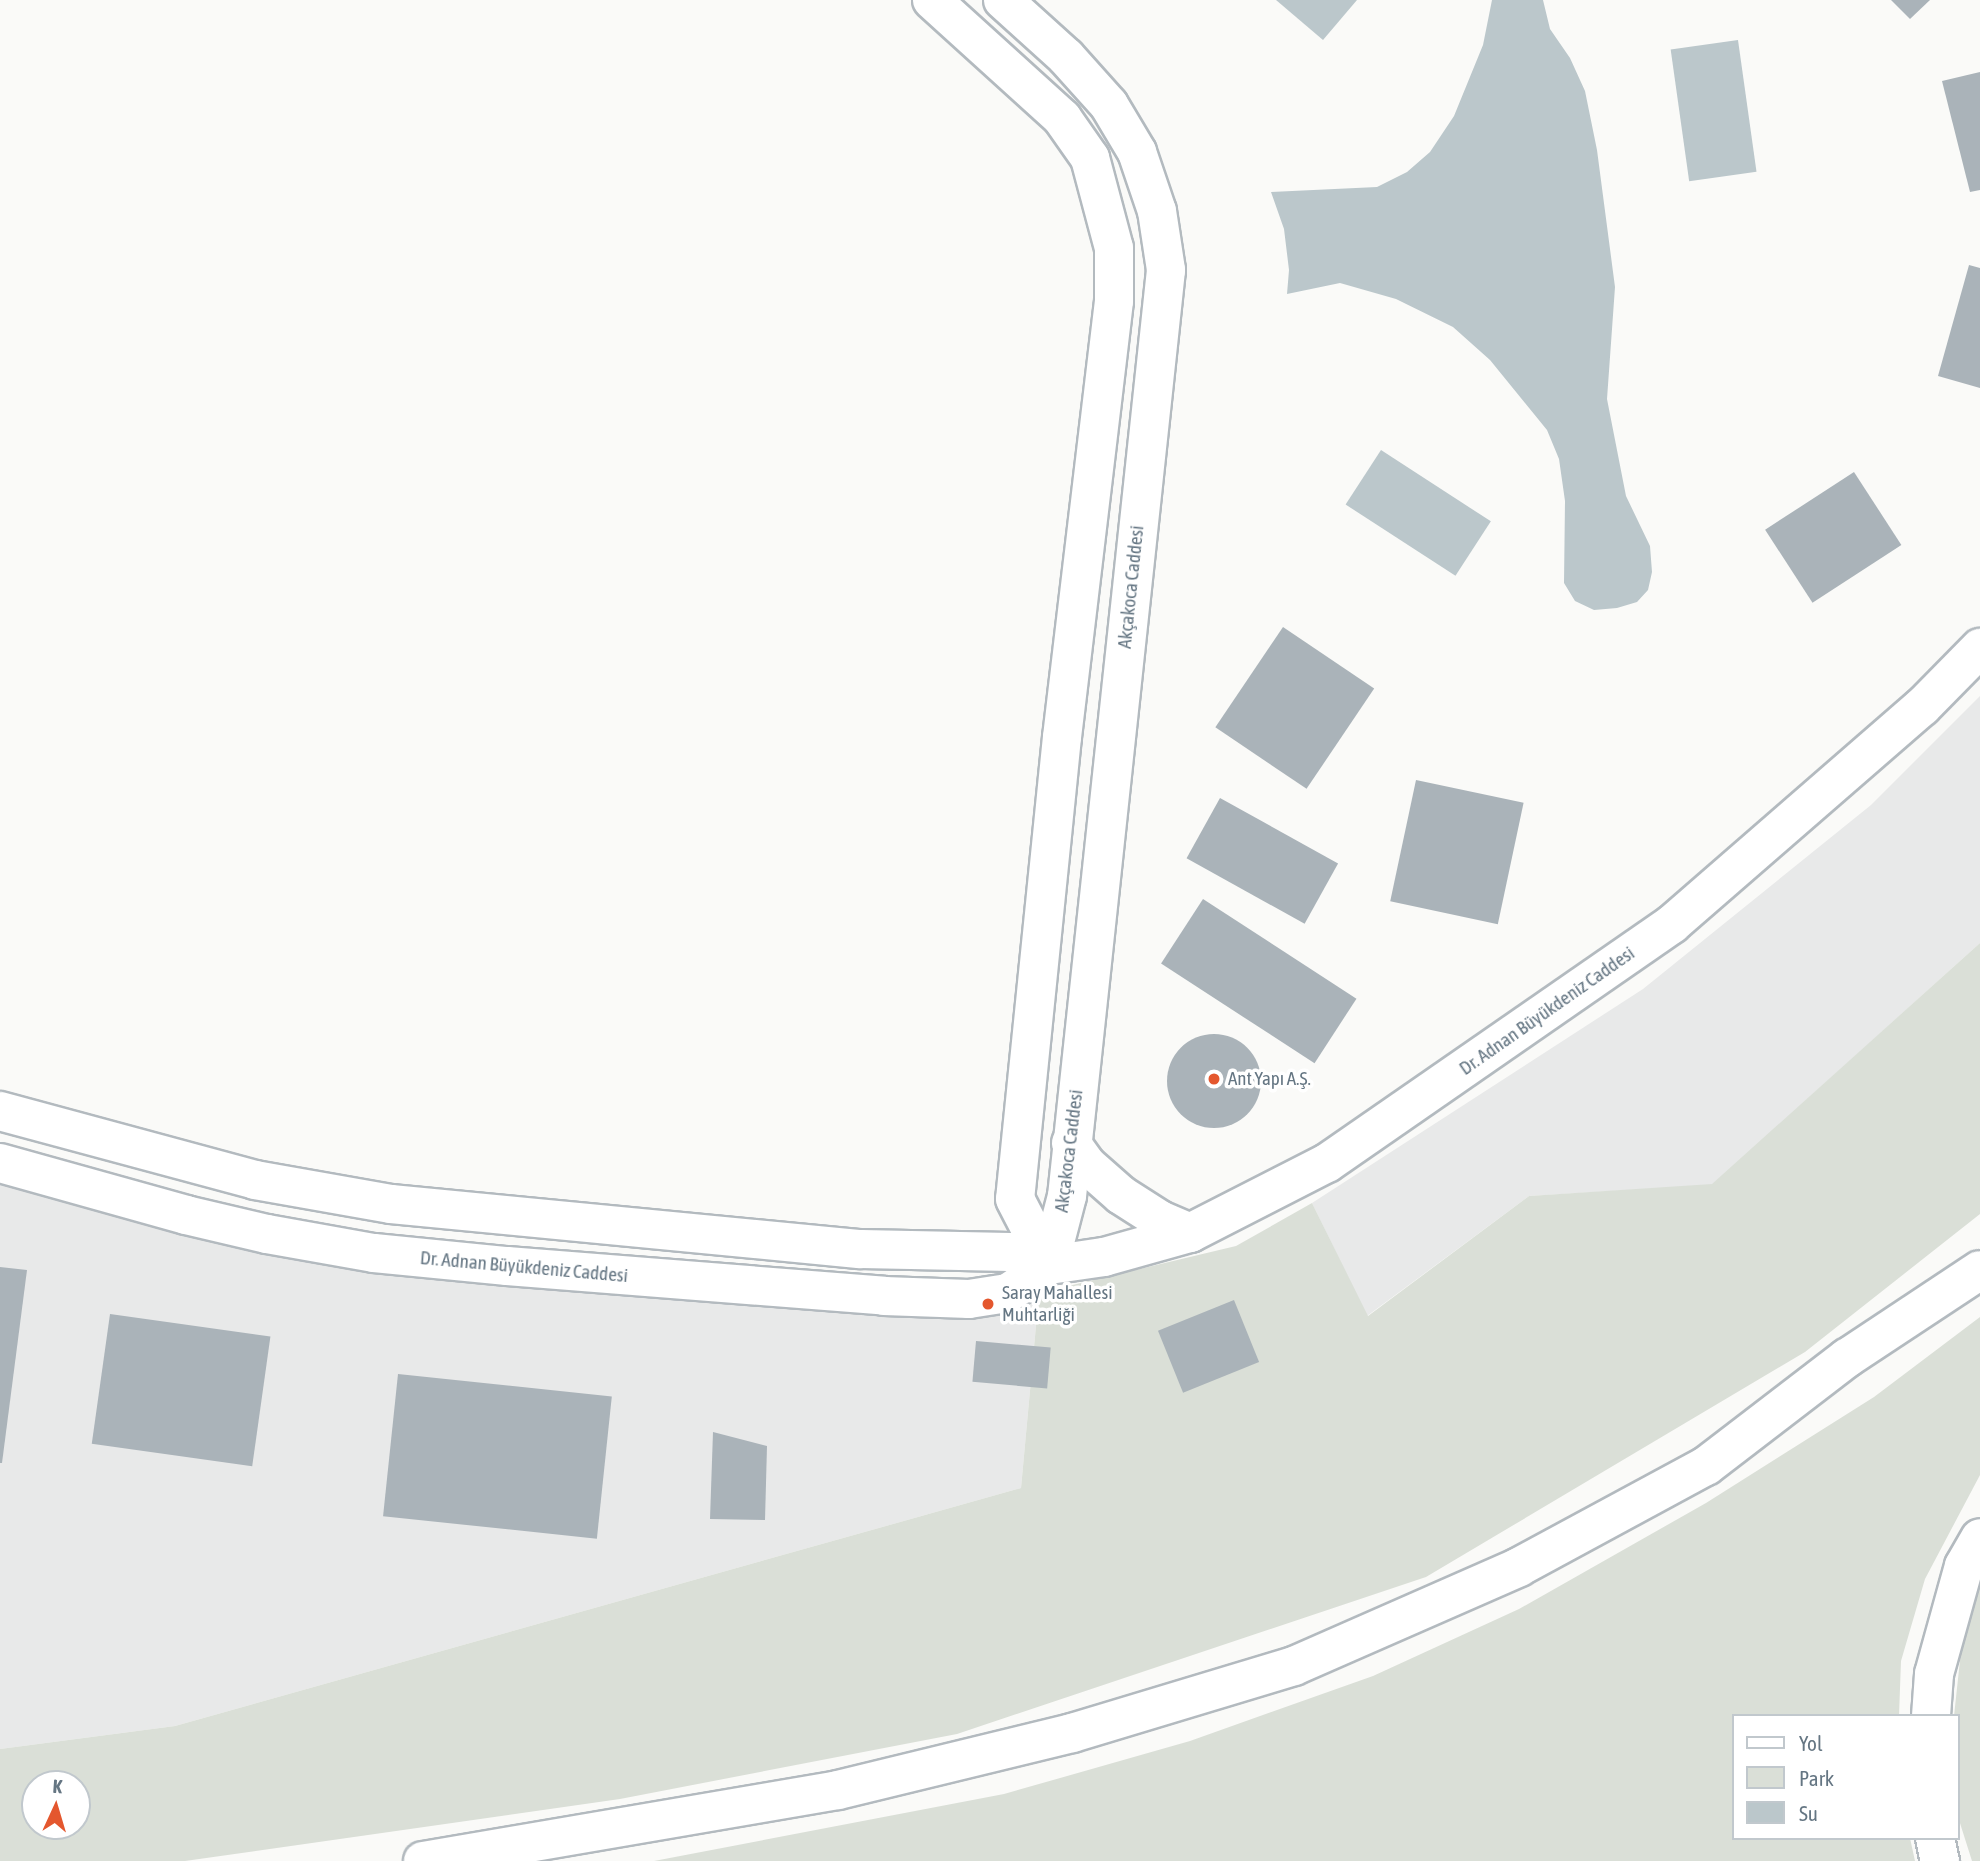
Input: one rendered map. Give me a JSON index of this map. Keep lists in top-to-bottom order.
{
  "streets": {
    "main road": ["Akçakoca Caddesi", "Dr. Adnan Büyükdeniz Caddesi"]
  },
  "crossings": [
    ["Akçakoca Caddesi", "Dr. Adnan Büyükdeniz Caddesi"]
  ],
  "places": ["Ant Yapı A.Ş.", "Saray Mahallesi Muhtarliği"],
  "legend": ["Yol", "Park", "Su"],
  "north": "top"
}
